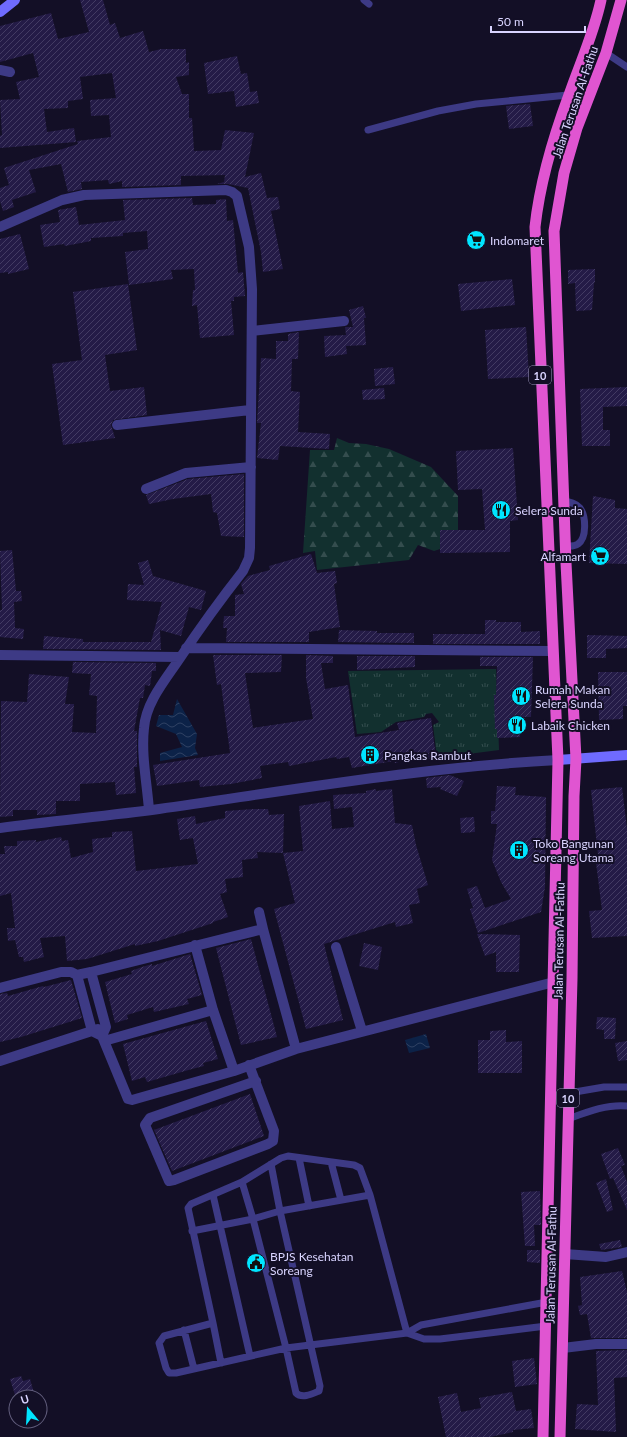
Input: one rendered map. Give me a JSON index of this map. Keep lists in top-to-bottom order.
{
  "streets": {
    "highway": ["Jalan Terusan Al-Fathu", "10"]
  },
  "places": {
    "supermarket": ["Indomaret", "Alfamart"],
    "restaurant": ["Selera Sunda", "Rumah Makan Selera Sunda", "Labaik Chicken"],
    "building": ["Pangkas Rambut", "Toko Bangunan Soreang Utama"],
    "public building": ["BPJS Kesehatan Soreang"]
  },
  "scale_bar": "50 m",
  "north": "top"
}
